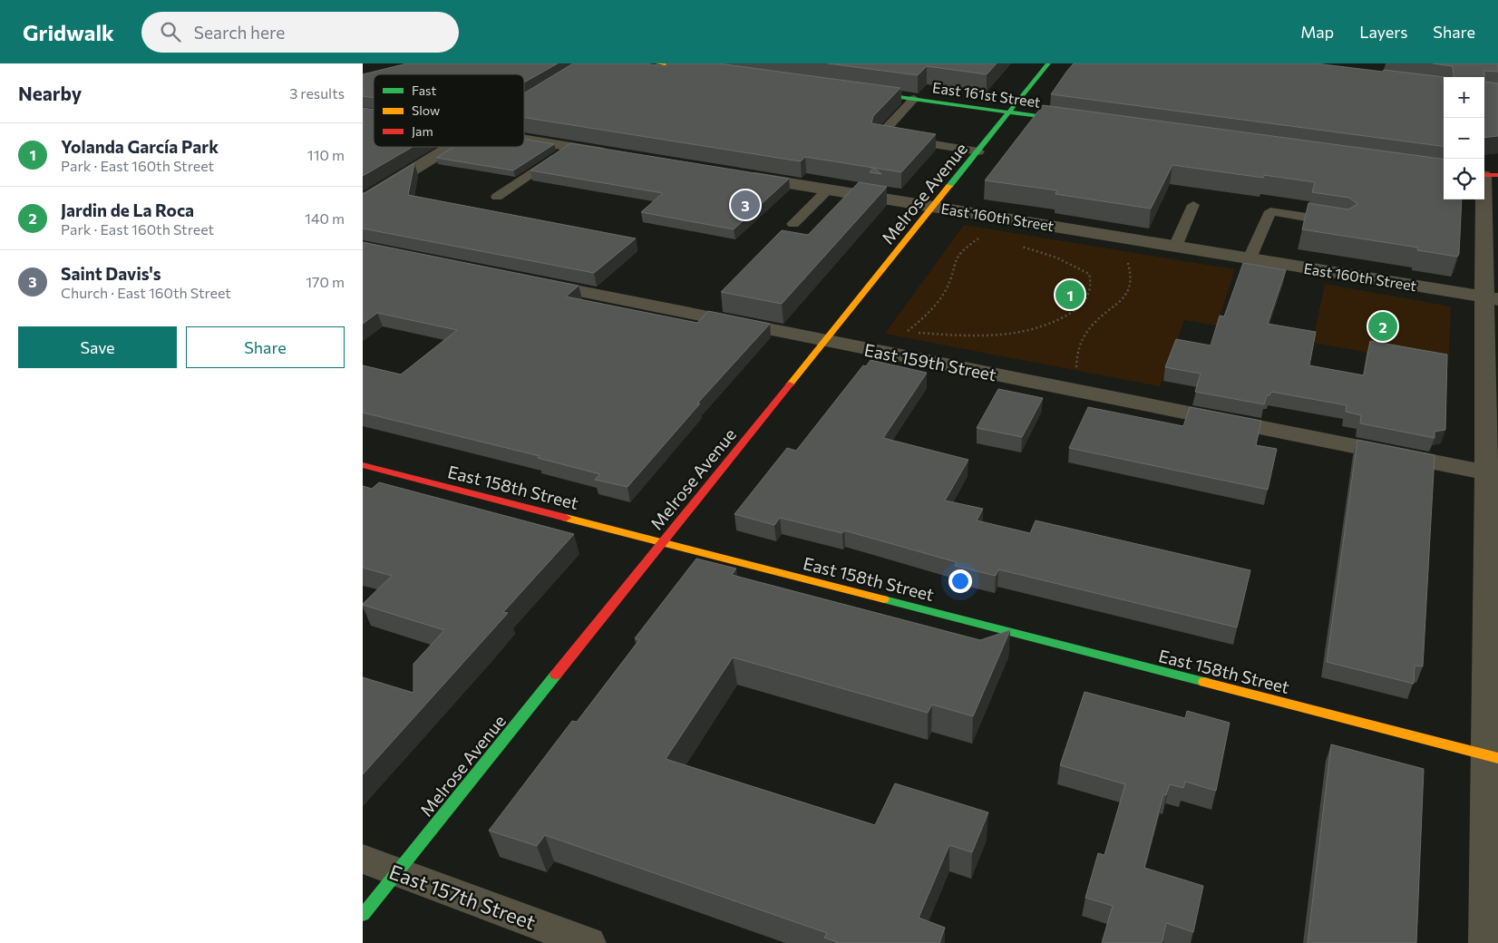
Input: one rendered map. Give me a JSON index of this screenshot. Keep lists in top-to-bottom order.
{
  "streets": {
    "main road": ["East 161st Street", "Melrose Avenue", "East 158th Street"],
    "street": ["East 160th Street", "East 159th Street", "East 157th Street"]
  },
  "crossings": [
    ["East 161st Street", "Melrose Avenue"],
    ["Melrose Avenue", "East 160th Street"],
    ["Melrose Avenue", "East 159th Street"],
    ["Melrose Avenue", "East 158th Street"],
    ["Melrose Avenue", "East 157th Street"]
  ],
  "legend": ["Fast", "Slow", "Jam"],
  "page": {
    "header": "Gridwalk",
    "search": "Search here",
    "nav": ["Map", "Layers", "Share"],
    "heading": ["Nearby", "3 results"],
    "map_buttons": ["+", "−"],
    "list": [
      {
        "mark": "1",
        "name": "Yolanda García Park",
        "note": "Park · East 160th Street",
        "value": "110 m"
      },
      {
        "mark": "2",
        "name": "Jardin de La Roca",
        "note": "Park · East 160th Street",
        "value": "140 m"
      },
      {
        "mark": "3",
        "name": "Saint Davis's",
        "note": "Church · East 160th Street",
        "value": "170 m"
      }
    ],
    "pins": ["3", "1", "2"],
    "buttons": ["Save", "Share"]
  }
}
